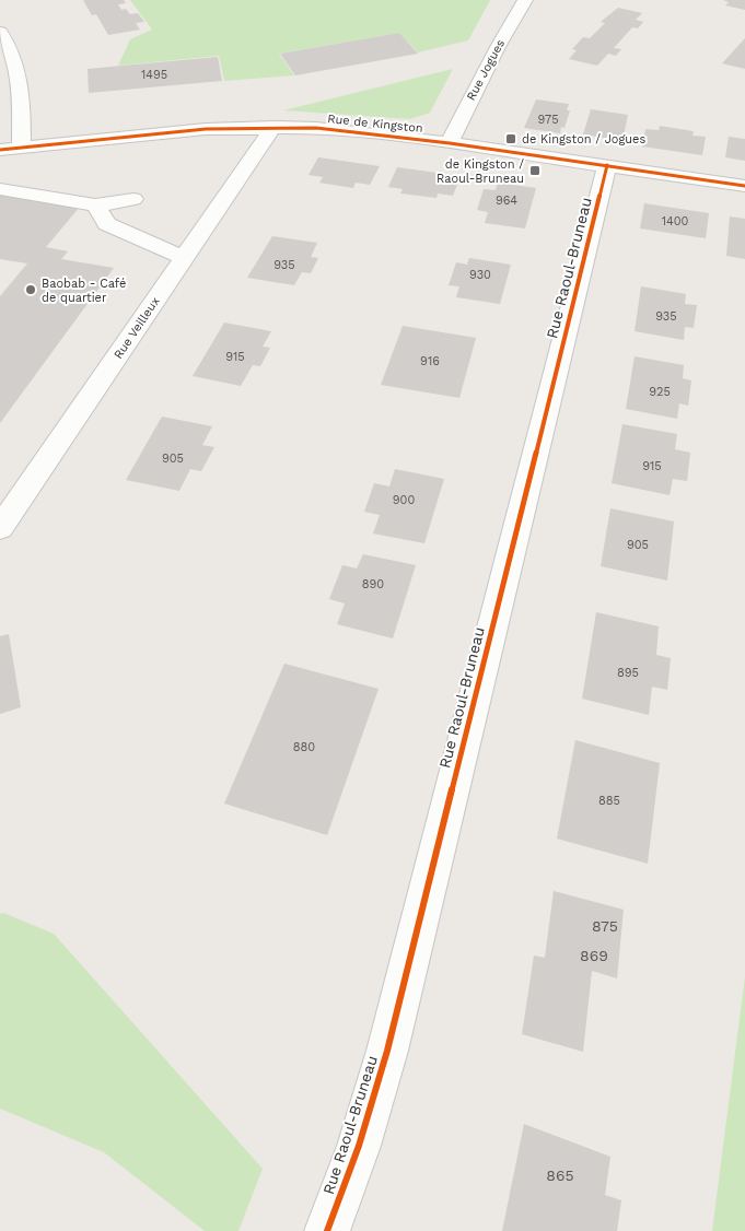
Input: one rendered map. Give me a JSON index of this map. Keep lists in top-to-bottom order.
{
  "streets": {
    "street": [
      "Rue Jogues",
      "Rue de Kingston",
      "Rue Raoul-Bruneau",
      "Rue Veilleux"
    ]
  },
  "crossings": [
    ["Rue Jogues", "Rue de Kingston"],
    ["Rue de Kingston", "Rue Raoul-Bruneau"],
    ["Rue de Kingston", "Rue Veilleux"]
  ],
  "places": {
    "transit": ["de Kingston / Jogues", "de Kingston / Raoul-Bruneau"],
    "other": ["Baobab - Café de quartier"]
  },
  "house_numbers": [
    "1495",
    "975",
    "964",
    "1400",
    "935",
    "930",
    "935",
    "915",
    "916",
    "925",
    "905",
    "915",
    "900",
    "905",
    "890",
    "895",
    "880",
    "885",
    "875",
    "869",
    "865"
  ]
}
